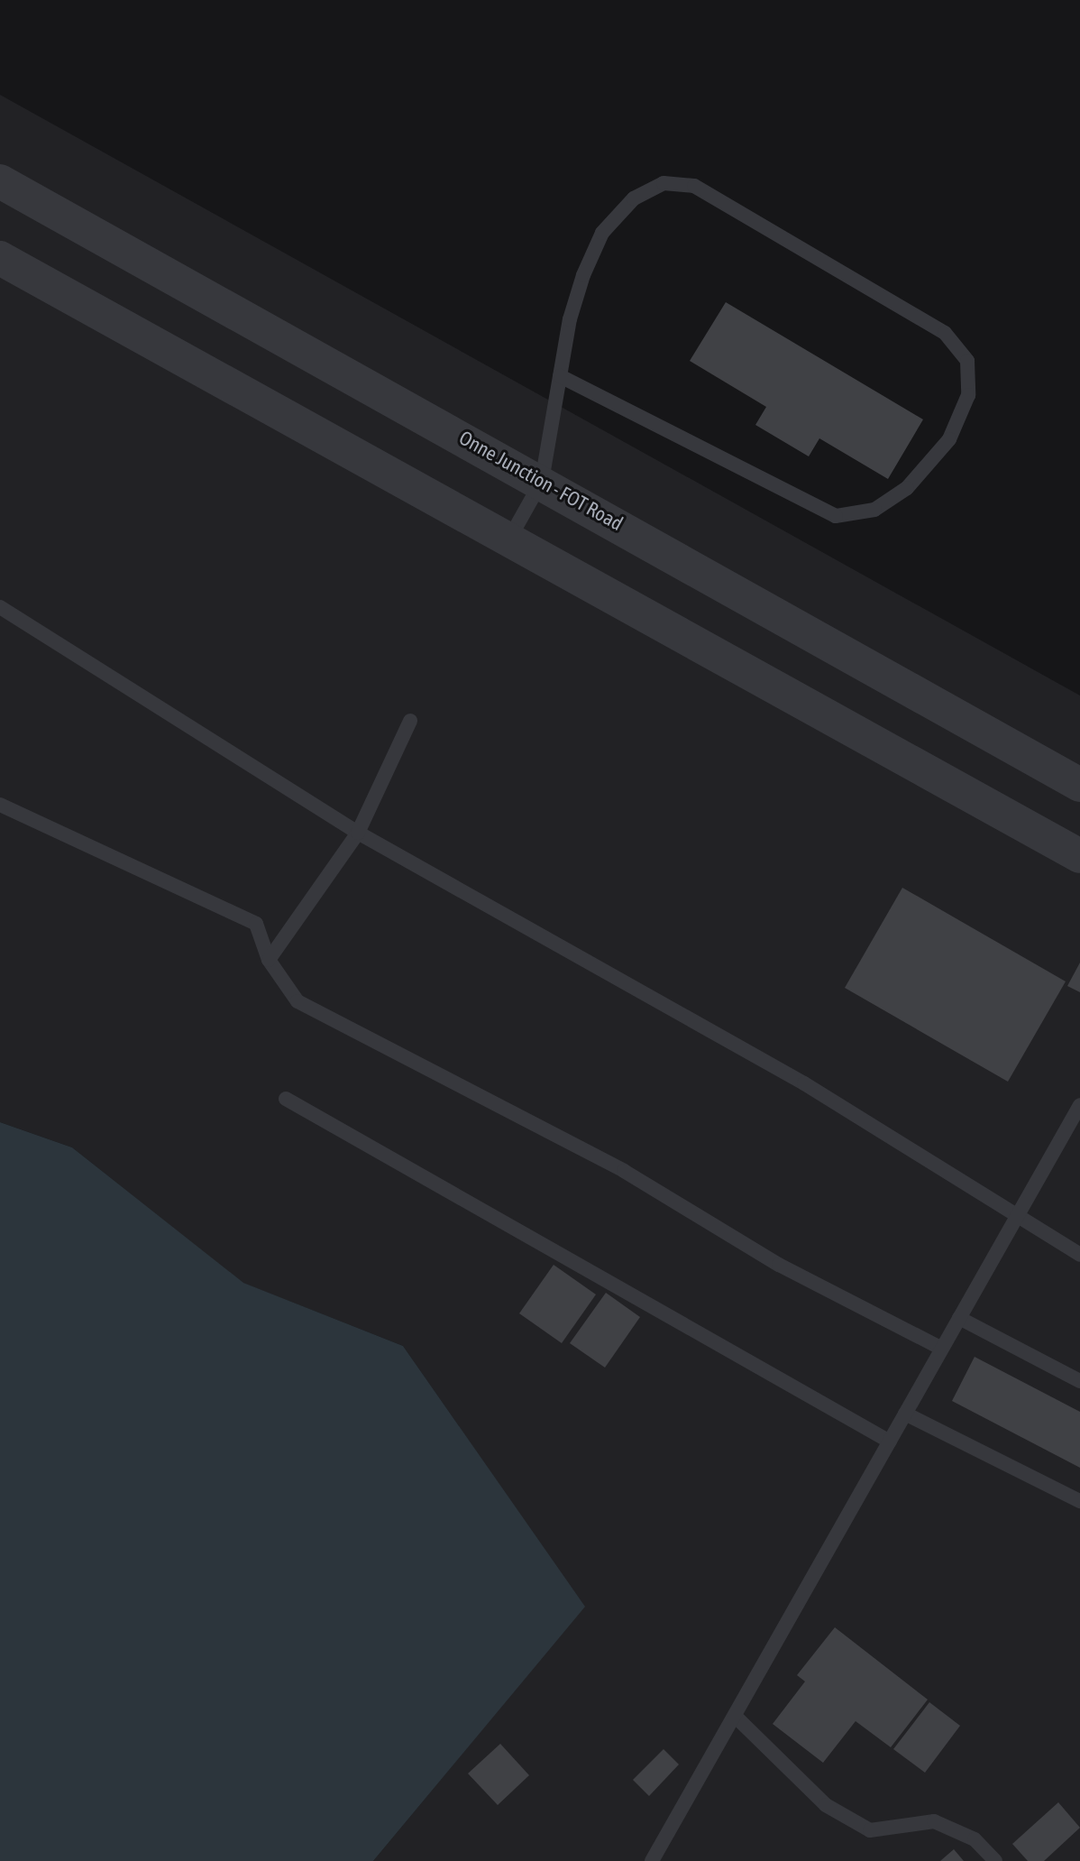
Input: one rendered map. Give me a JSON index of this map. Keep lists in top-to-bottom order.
{
  "streets": {
    "street": ["Onne Junction - FOT Road"]
  }
}
